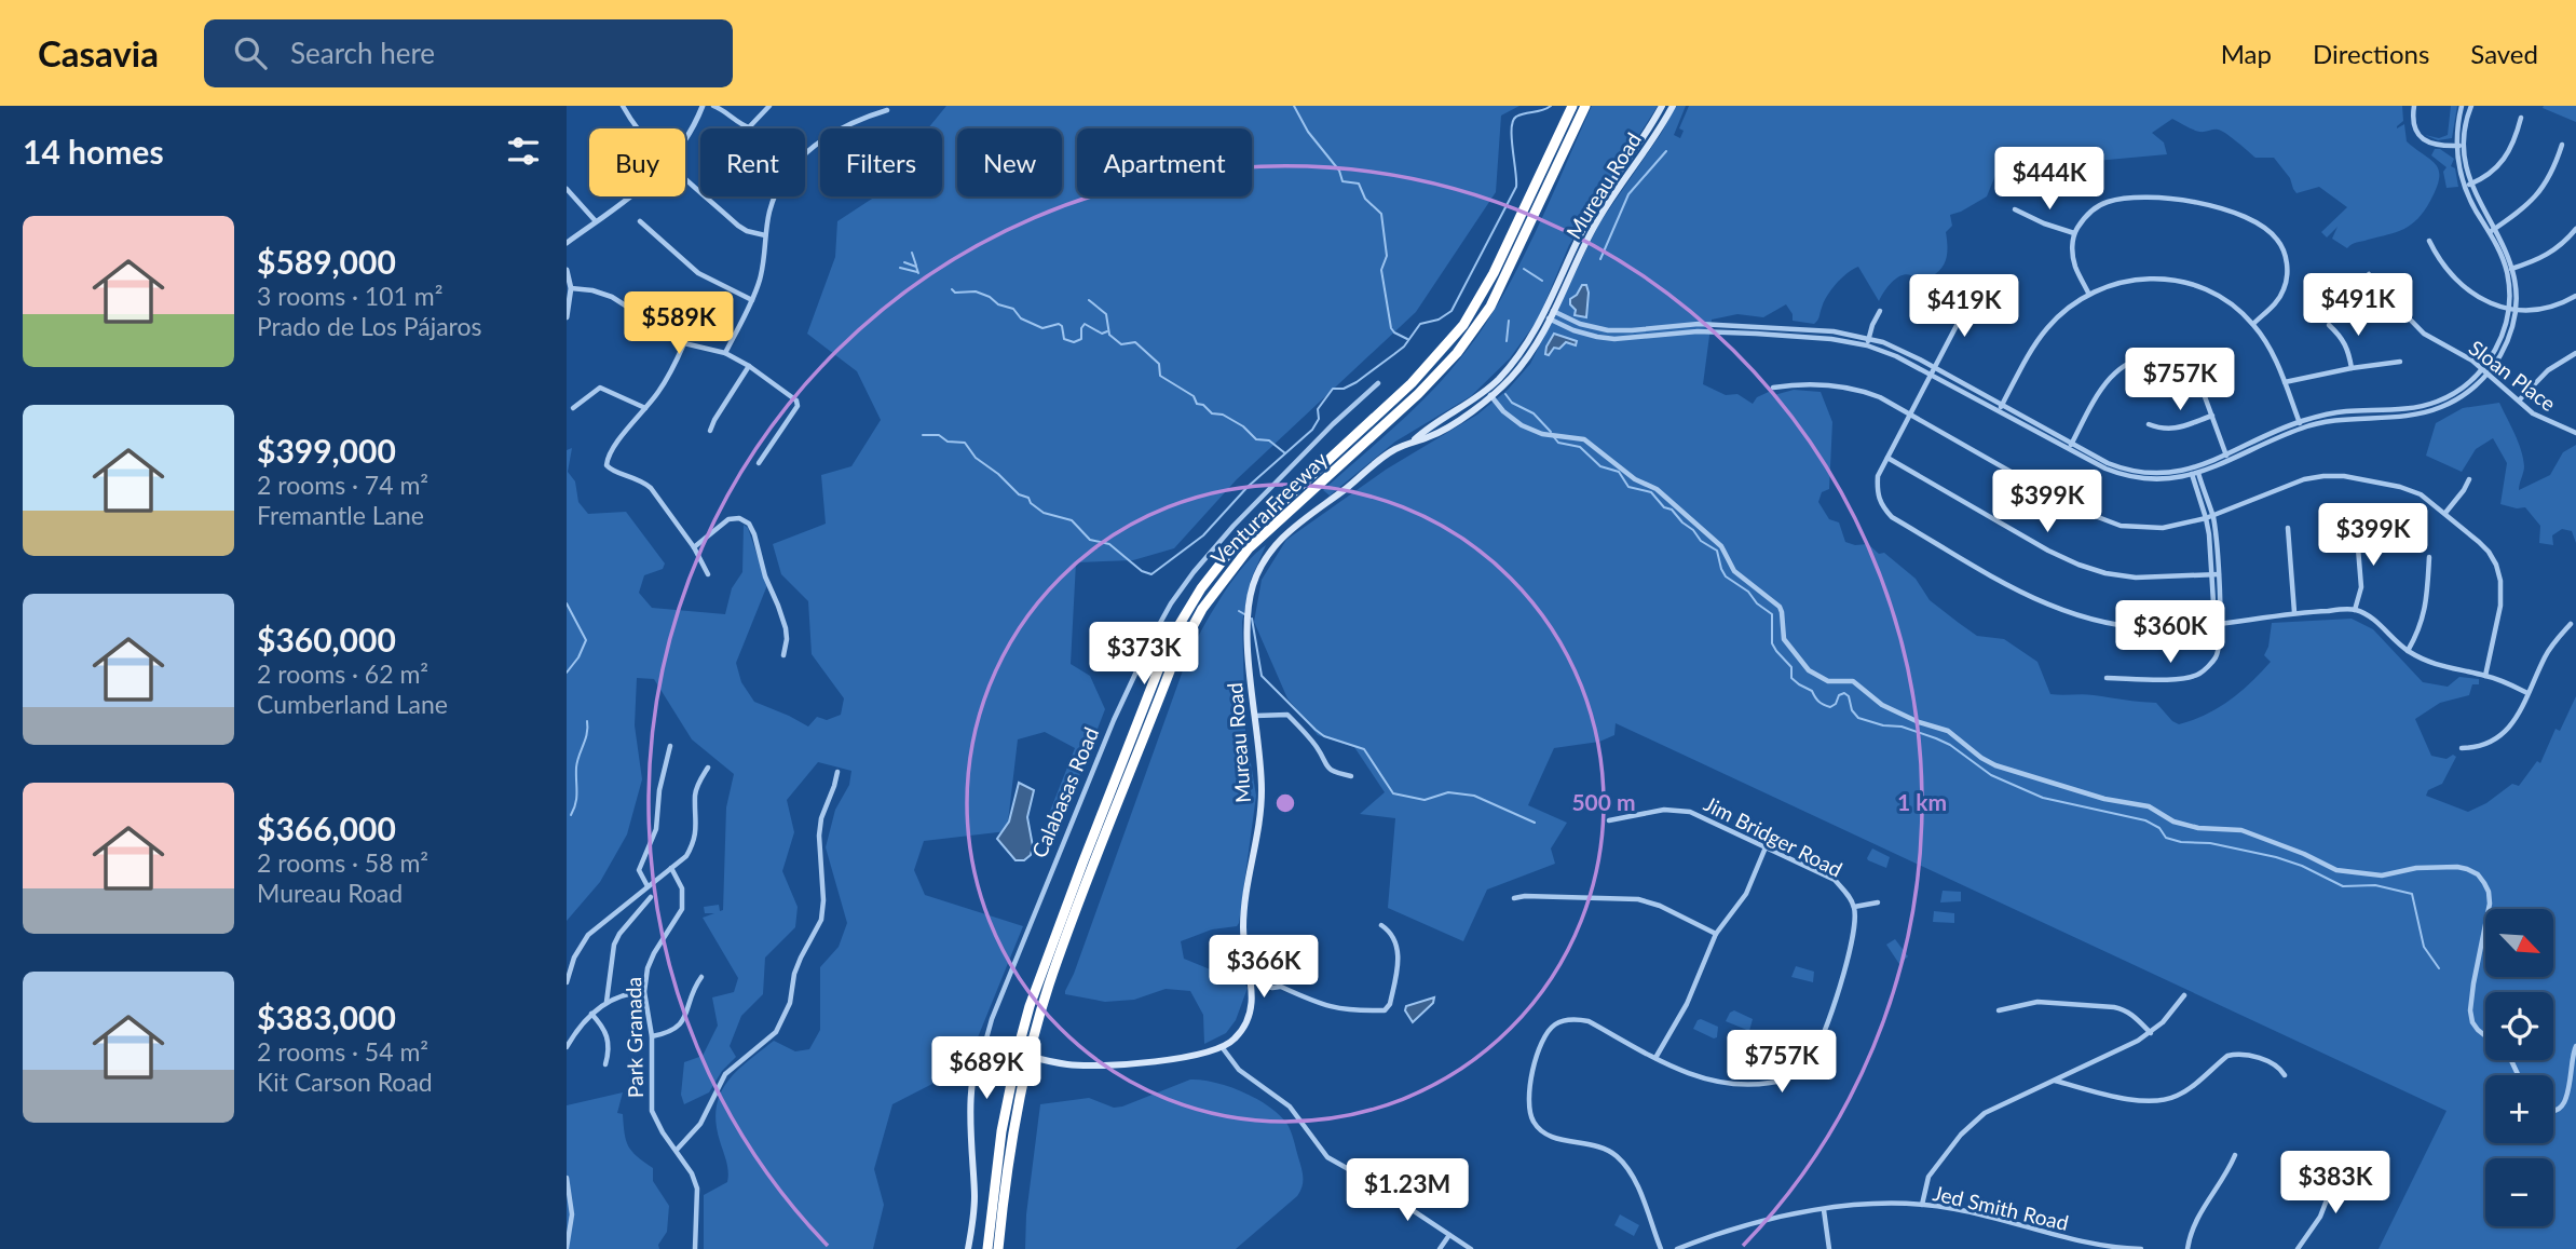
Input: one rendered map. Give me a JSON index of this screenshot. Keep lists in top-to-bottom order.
{
  "streets": {
    "highway": ["Ventura Freeway"],
    "main road": ["Mureau Road", "Calabasas Road"],
    "street": [
      "Sloan Place",
      "Jim Bridger Road",
      "Park Granada",
      "Jed Smith Road"
    ]
  },
  "north": "bottom right",
  "page": {
    "header": "Casavia",
    "search": "Search here",
    "nav": ["Map", "Directions", "Saved"],
    "heading": "14 homes",
    "chip": [
      "Buy",
      "Rent",
      "Filters",
      "New",
      "Apartment"
    ],
    "price": [
      "$444K",
      "$491K",
      "$419K",
      "$589K",
      "$757K",
      "$399K",
      "$399K",
      "$360K",
      "$373K",
      "$366K",
      "$757K",
      "$689K",
      "$383K",
      "$1.23M"
    ],
    "list": [
      {
        "name": "$589,000",
        "note": "3 rooms · 101 m² · Prado de Los Pájaros"
      },
      {
        "name": "$399,000",
        "note": "2 rooms · 74 m² · Fremantle Lane"
      },
      {
        "name": "$360,000",
        "note": "2 rooms · 62 m² · Cumberland Lane"
      },
      {
        "name": "$366,000",
        "note": "2 rooms · 58 m² · Mureau Road"
      },
      {
        "name": "$383,000",
        "note": "2 rooms · 54 m² · Kit Carson Road"
      }
    ],
    "map_buttons": ["+", "−"]
  },
  "rings": ["500 m", "1 km"]
}
